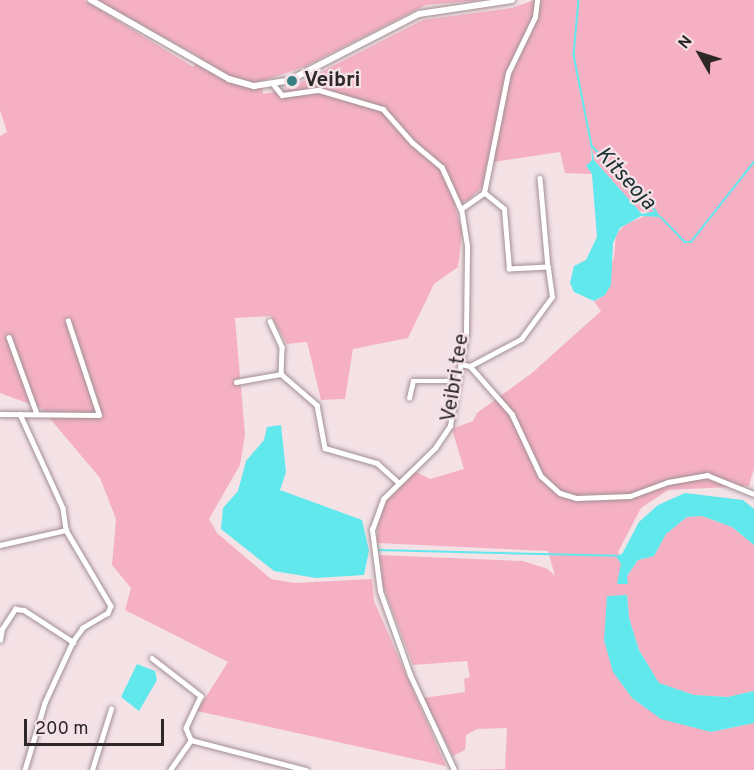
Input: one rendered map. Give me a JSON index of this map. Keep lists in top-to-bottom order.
{
  "streets": {
    "street": ["Veibri tee"]
  },
  "water": ["Kitseoja"],
  "places": ["Veibri"],
  "scale_bar": "200 m",
  "north": "top left"
}
